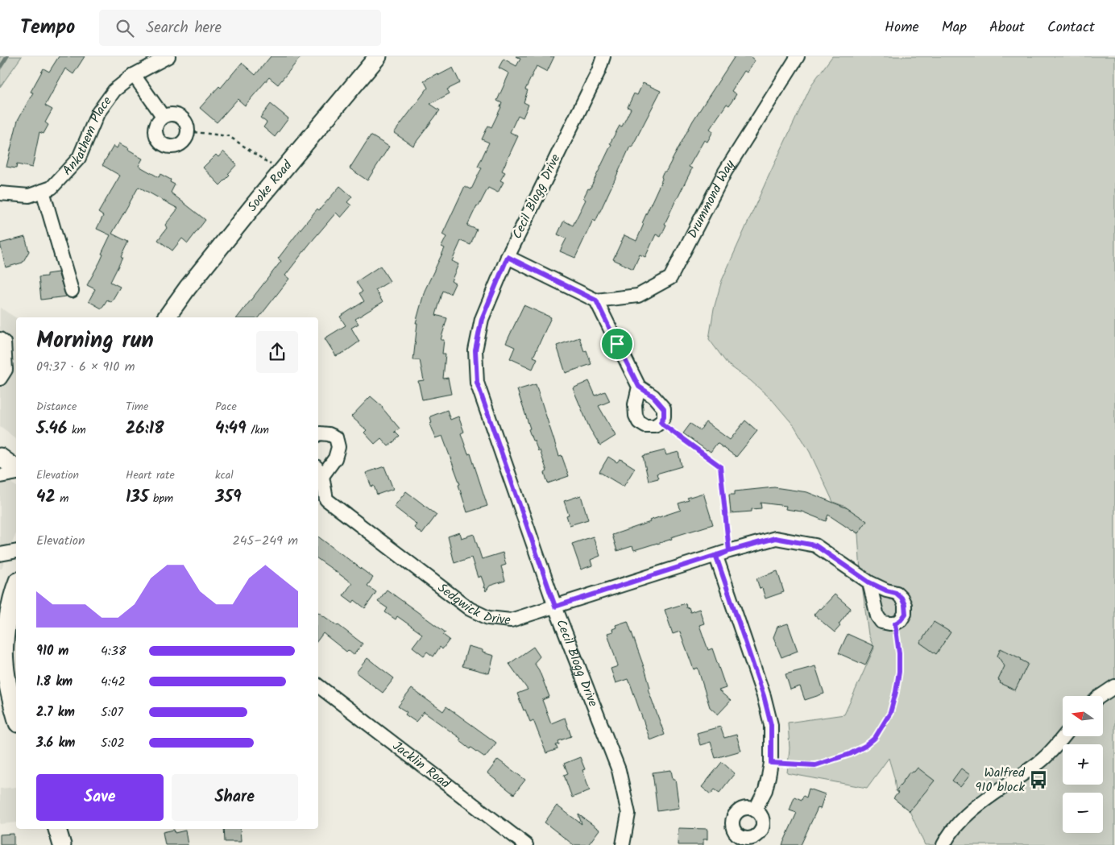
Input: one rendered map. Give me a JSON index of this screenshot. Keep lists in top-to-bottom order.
{
  "streets": {
    "main road": ["Sooke Road"],
    "street": [
      "Ankathem Place",
      "Cecil Blogg Drive",
      "Drummond Way",
      "Sedgwick Drive",
      "Jacklin Road"
    ]
  },
  "crossings": [
    ["Cecil Blogg Drive", "Sedgwick Drive"]
  ],
  "places": {
    "bus stop": ["Walfred 910 block"]
  },
  "north": "left",
  "page": {
    "header": "Tempo",
    "search": "Search here",
    "nav": [
      "Home",
      "Map",
      "About",
      "Contact"
    ],
    "heading": ["Morning run", "09:37 · 6 × 910 m"],
    "stats": [
      ["Distance", "5.46 km"],
      ["Time", "26:18"],
      ["Pace", "4:49 /km"],
      ["Elevation", "42 m"],
      ["Heart rate", "135 bpm"],
      ["kcal", "359"]
    ],
    "chart": ["Elevation", "245–249 m"],
    "list": [
      {
        "name": "910 m",
        "note": "4:38"
      },
      {
        "name": "1.8 km",
        "note": "4:42"
      },
      {
        "name": "2.7 km",
        "note": "5:07"
      },
      {
        "name": "3.6 km",
        "note": "5:02"
      }
    ],
    "map_buttons": ["+", "−"],
    "buttons": ["Save", "Share"]
  }
}
